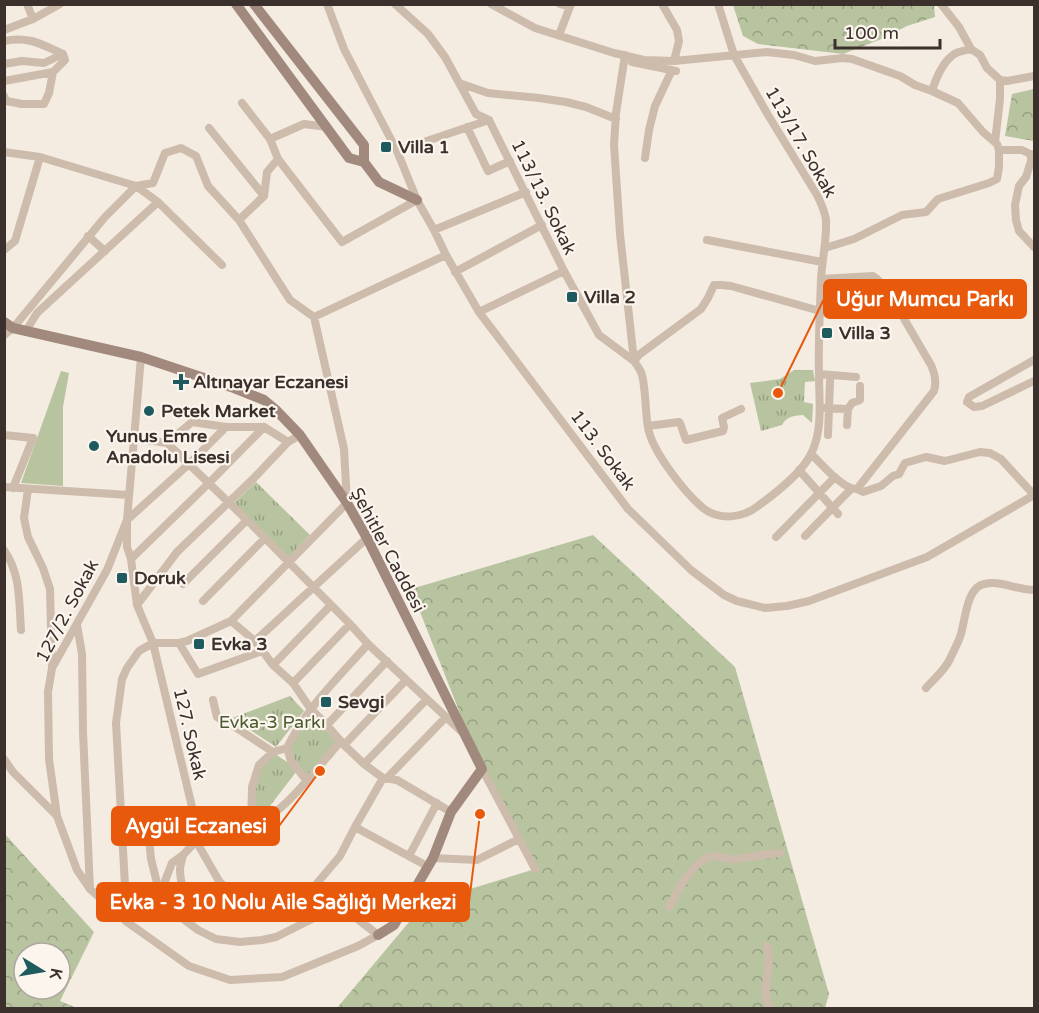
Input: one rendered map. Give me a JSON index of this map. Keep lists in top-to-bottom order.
{
  "streets": {
    "street": [
      "113/17. Sokak",
      "113/13. Sokak",
      "113. Sokak",
      "Şehitler Caddesi",
      "127/2. Sokak",
      "127. Sokak"
    ]
  },
  "crossings": [
    ["113/17. Sokak", "113/13. Sokak"],
    ["Şehitler Caddesi", "127. Sokak"],
    ["127/2. Sokak", "127. Sokak"]
  ],
  "parks": ["Evka-3 Parkı"],
  "places": {
    "transit": [
      "Villa 1",
      "Villa 2",
      "Villa 3",
      "Doruk",
      "Evka 3",
      "Sevgi"
    ],
    "health": ["Altınayar Eczanesi"],
    "other": [
      "Uğur Mumcu Parkı",
      "Petek Market",
      "Yunus Emre Anadolu Lisesi",
      "Aygül Eczanesi",
      "Evka - 3 10 Nolu Aile Sağlığı Merkezi"
    ]
  },
  "scale_bar": "100 m",
  "north": "right"
}
